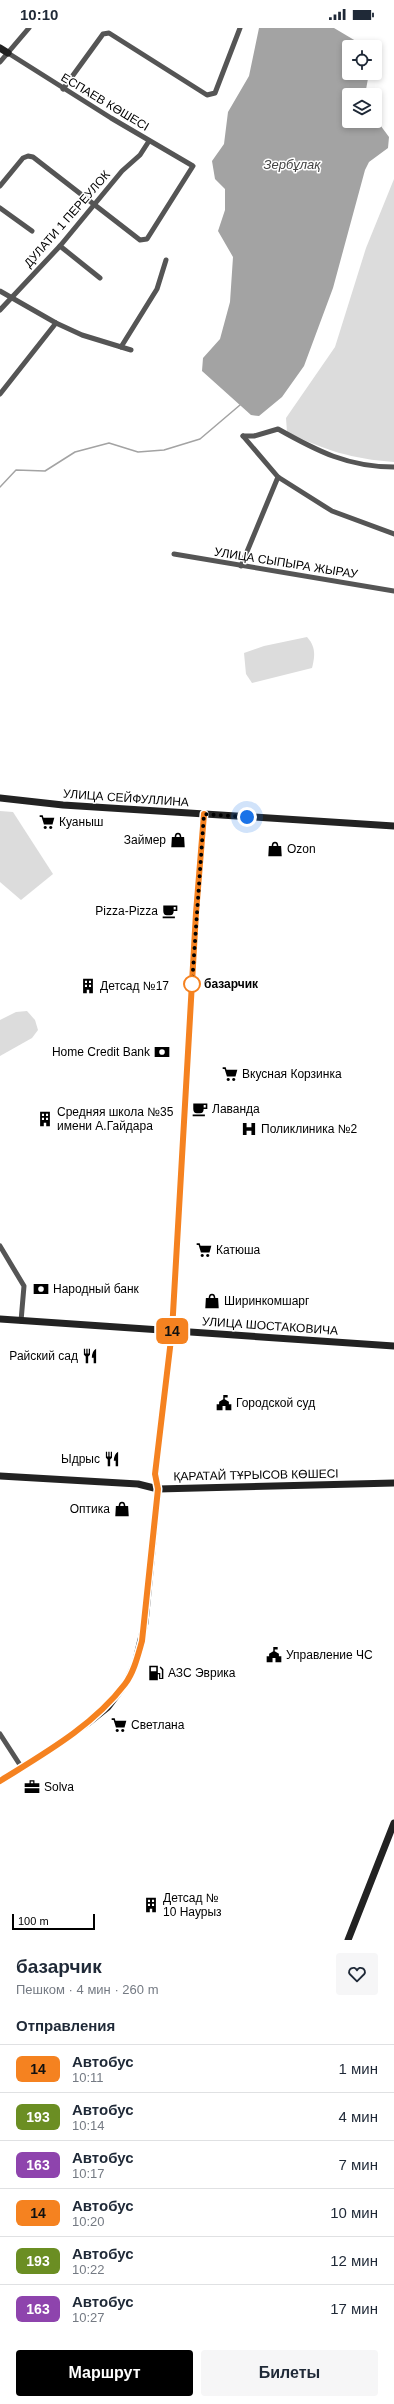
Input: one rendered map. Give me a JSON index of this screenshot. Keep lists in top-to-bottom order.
{
  "streets": {
    "street": [
      "ЕСПАЕВ КӨШЕСІ",
      "ДУЛАТИ 1 ПЕРЕУЛОК",
      "УЛИЦА СЫПЫРА ЖЫРАУ",
      "УЛИЦА СЕЙФУЛЛИНА",
      "УЛИЦА ШОСТАКОВИЧА",
      "ҚАРАТАЙ ТҰРЫСОВ КӨШЕСІ"
    ]
  },
  "crossings": [
    ["ЕСПАЕВ КӨШЕСІ", "ДУЛАТИ 1 ПЕРЕУЛОК"]
  ],
  "water": ["Зербұлақ"],
  "places": {
    "supermarket": [
      "Куаныш",
      "Вкусная Корзинка",
      "Катюша",
      "Светлана"
    ],
    "shop": [
      "Займер",
      "Ozon",
      "Ширинкомшарг",
      "Оптика"
    ],
    "cafe": ["Pizza-Pizza", "Лаванда"],
    "other": ["базарчик"],
    "building": ["Детсад №17", "Средняя школа №35 имени А.Гайдара", "Детсад № 10 Наурыз"],
    "bank": ["Home Credit Bank", "Народный банк"],
    "hospital": ["Поликлиника №2"],
    "restaurant": ["Райский сад", "Ыдрыс"],
    "public building": ["Городской суд", "Управление ЧС"],
    "fuel station": ["АЗС Эврика"],
    "office": ["Solva"]
  },
  "lines": ["bus line 14"],
  "scale_bar": "100 m",
  "page": {
    "status": "10:10",
    "on_map": "14",
    "scale": "100 m",
    "heading": [
      ["базарчик", "Пешком · 4 мин · 260 m"],
      "Отправления"
    ],
    "list": [
      {
        "mark": "14",
        "name": "Автобус",
        "note": "10:11",
        "value": "1 мин"
      },
      {
        "mark": "193",
        "name": "Автобус",
        "note": "10:14",
        "value": "4 мин"
      },
      {
        "mark": "163",
        "name": "Автобус",
        "note": "10:17",
        "value": "7 мин"
      },
      {
        "mark": "14",
        "name": "Автобус",
        "note": "10:20",
        "value": "10 мин"
      },
      {
        "mark": "193",
        "name": "Автобус",
        "note": "10:22",
        "value": "12 мин"
      },
      {
        "mark": "163",
        "name": "Автобус",
        "note": "10:27",
        "value": "17 мин"
      }
    ],
    "buttons": ["Маршрут", "Билеты"]
  }
}
